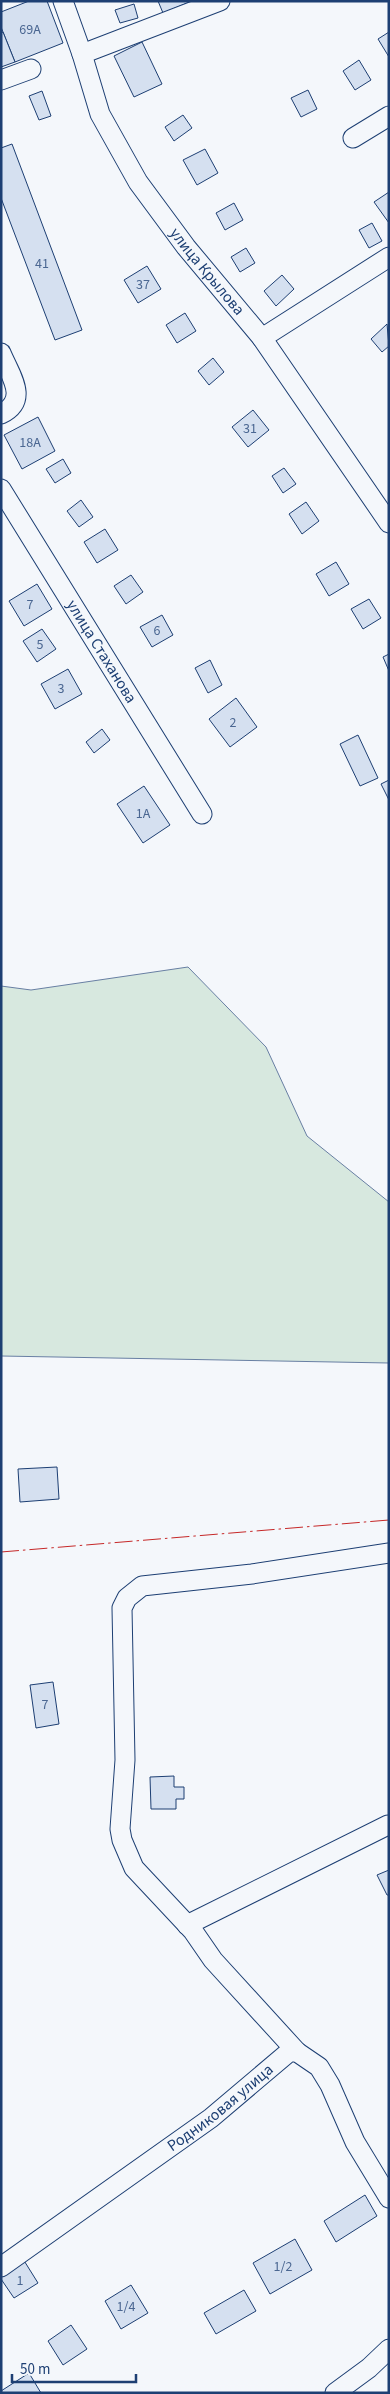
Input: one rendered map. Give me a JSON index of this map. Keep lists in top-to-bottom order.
{
  "streets": {
    "street": ["улица Крылова", "улица Стаханова", "Родниковая улица"]
  },
  "house_numbers": [
    "69А",
    "41",
    "37",
    "31",
    "18А",
    "7",
    "6",
    "5",
    "3",
    "2",
    "1А",
    "7",
    "1/2",
    "1",
    "1/4"
  ],
  "scale_bar": "50 m"
}
